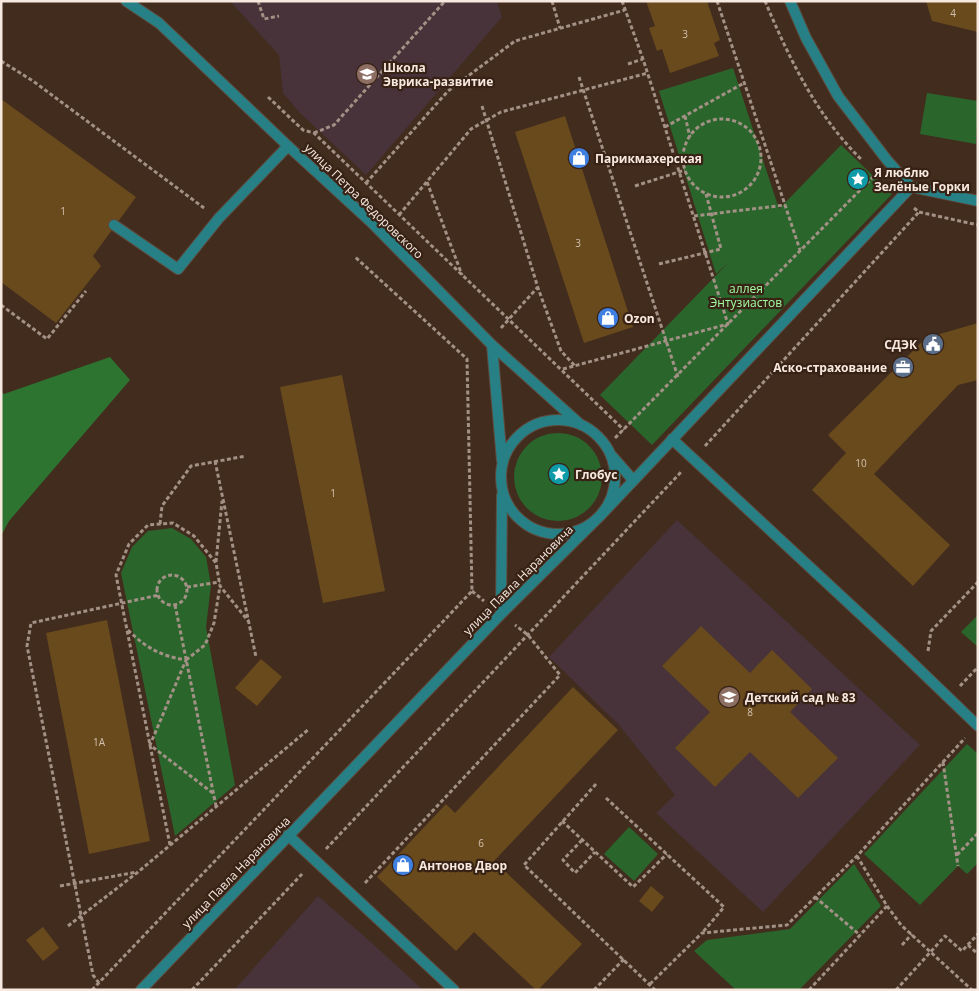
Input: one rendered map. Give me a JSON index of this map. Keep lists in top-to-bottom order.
{
  "streets": {
    "street": ["улица Петра Федоровского", "улица Павла Нарановича"]
  },
  "crossings": [
    ["улица Петра Федоровского", "улица Павла Нарановича"]
  ],
  "parks": ["аллея Энтузиастов"],
  "places": {
    "school or university": ["Школа Эврика-развитие", "Детский сад № 83"],
    "shop": ["Парикмахерская", "Ozon", "Антонов Двор"],
    "place": ["Я люблю Зелёные Горки", "Глобус"],
    "public building": ["СДЭК"],
    "office": ["Аско-страхование"]
  },
  "house_numbers": [
    "4",
    "3",
    "1",
    "3",
    "10",
    "1",
    "8",
    "1А",
    "6"
  ]
}
